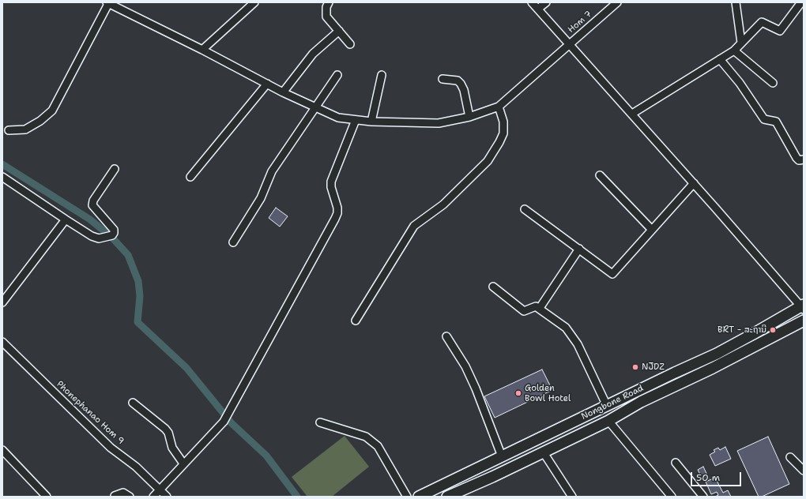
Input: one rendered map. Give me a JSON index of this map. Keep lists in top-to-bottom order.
{
  "streets": {
    "highway": ["Nongbone Road"],
    "street": ["Hom 7", "Phonephanao Hom 9"]
  },
  "places": ["BRT - ສະຖານີ", "NJDZ", "Golden Bowl Hotel"],
  "scale_bar": "50 m"
}
